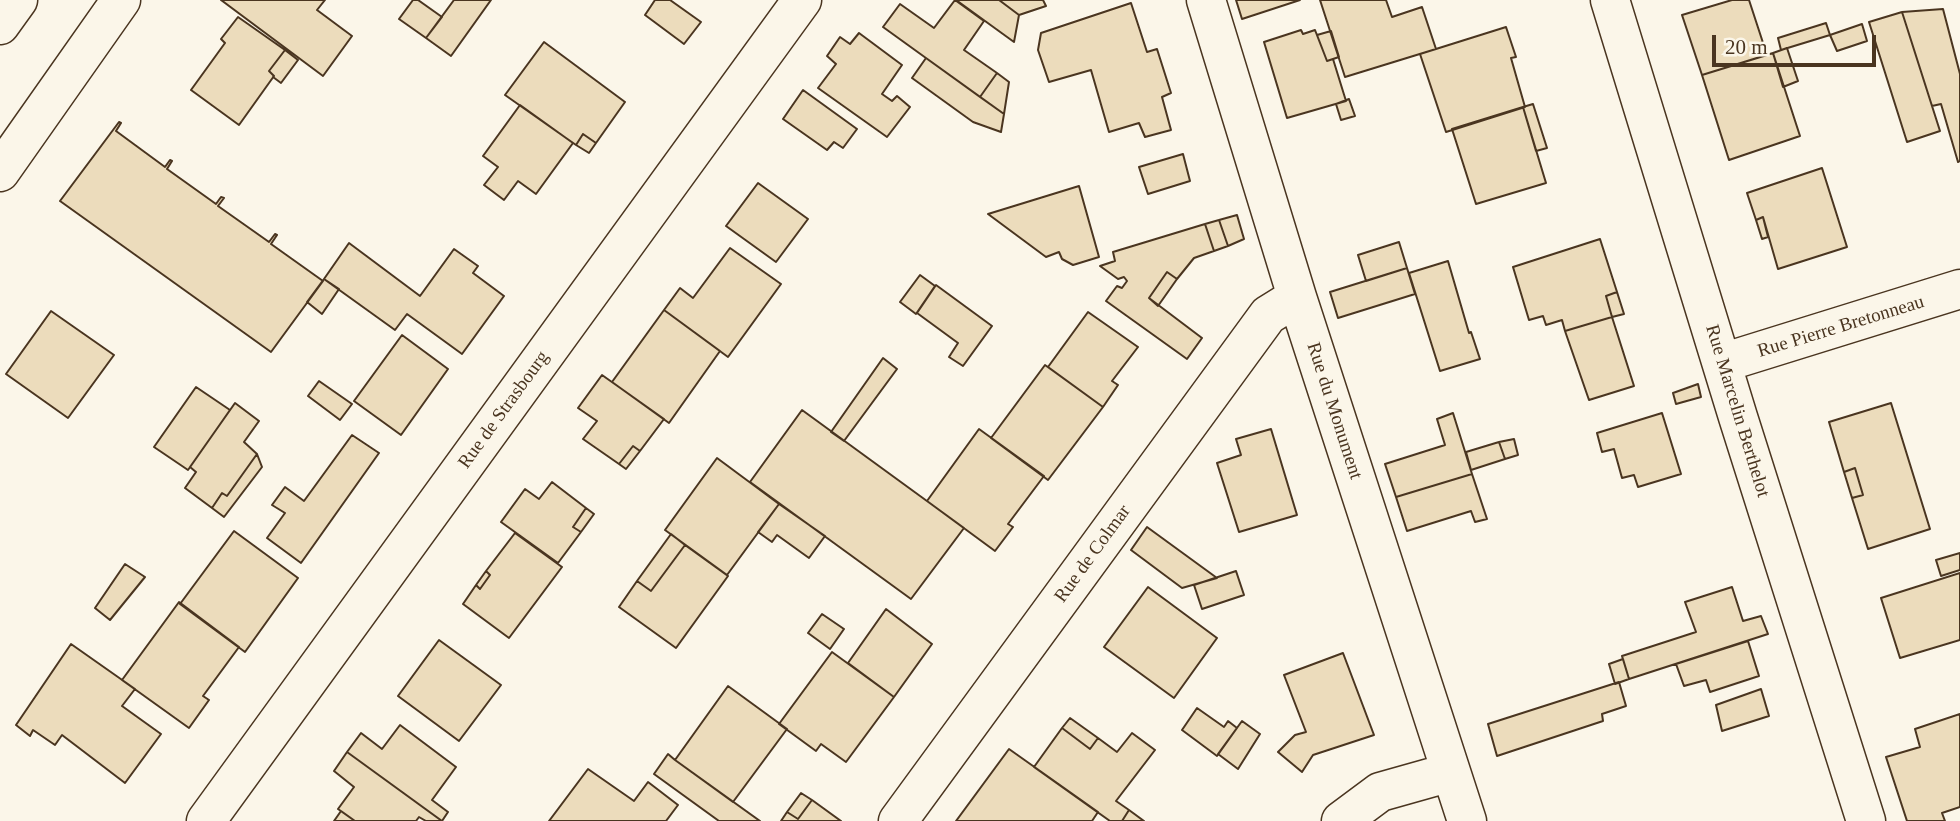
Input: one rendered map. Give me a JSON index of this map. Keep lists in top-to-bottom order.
{
  "streets": {
    "street": [
      "Rue Pierre Bretonneau",
      "Rue de Strasbourg",
      "Rue du Monument",
      "Rue Marcelin Berthelot",
      "Rue de Colmar"
    ]
  },
  "crossings": [
    ["Rue Pierre Bretonneau", "Rue Marcelin Berthelot"],
    ["Rue du Monument", "Rue de Colmar"]
  ],
  "scale_bar": "20 m"
}
